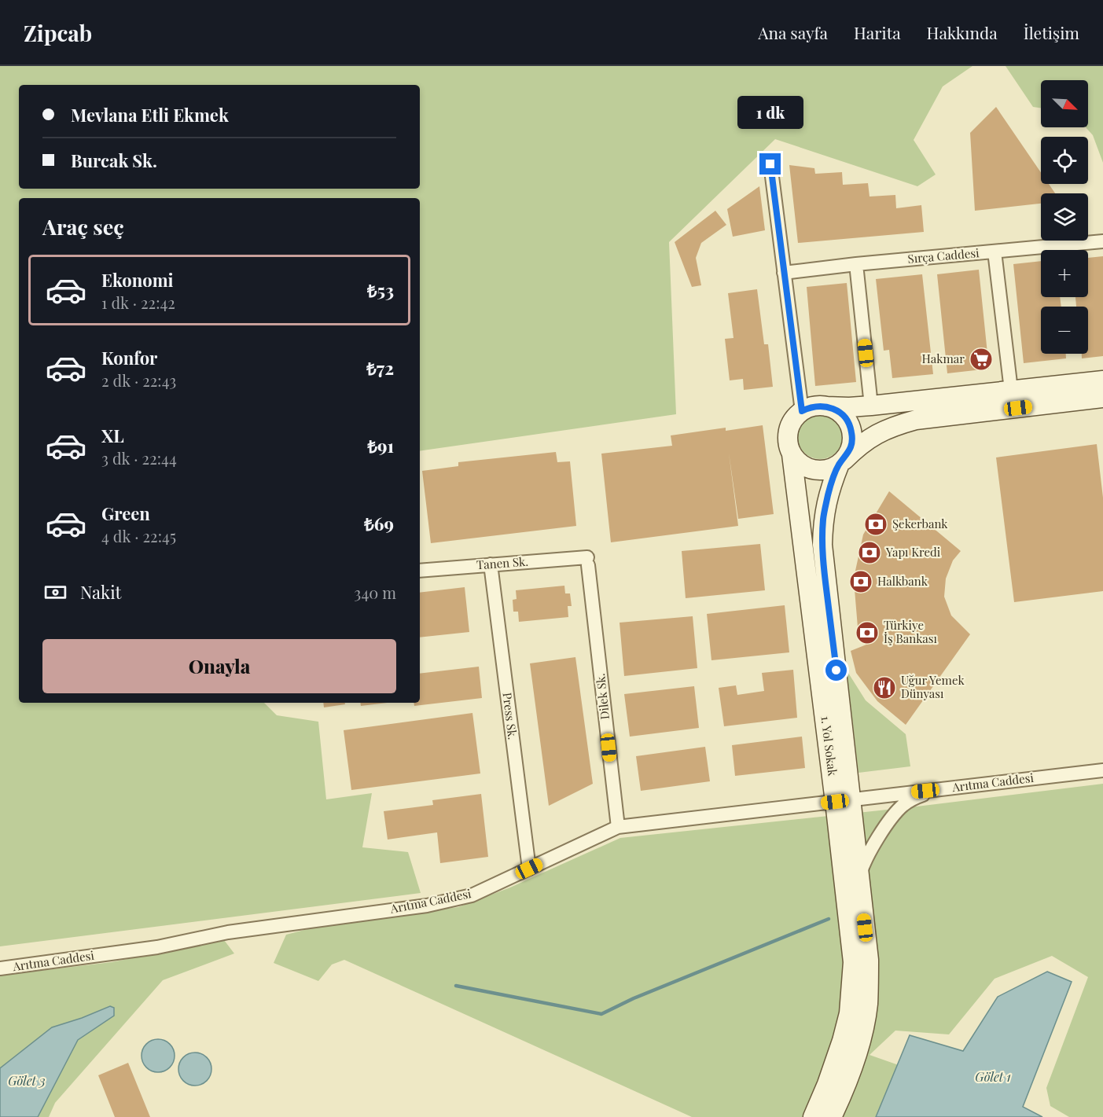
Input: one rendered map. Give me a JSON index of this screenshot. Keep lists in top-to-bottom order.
{
  "streets": {
    "main road": ["1. Yol Sokak"],
    "street": [
      "Sırça Caddesi",
      "Tanen Sk.",
      "Dilek Sk.",
      "Press Sk.",
      "Arıtma Caddesi"
    ]
  },
  "crossings": [
    ["Tanen Sk.", "Dilek Sk."],
    ["Tanen Sk.", "Press Sk."],
    ["Dilek Sk.", "Arıtma Caddesi"],
    ["Press Sk.", "Arıtma Caddesi"],
    ["1. Yol Sokak", "Arıtma Caddesi"]
  ],
  "water": ["Gölet 1", "Gölet 3"],
  "places": {
    "supermarket": ["Hakmar"],
    "bank": [
      "Şekerbank",
      "Yapı Kredi",
      "Halkbank",
      "Türkiye İş Bankası"
    ],
    "restaurant": ["Uğur Yemek Dünyası"]
  },
  "north": "bottom right",
  "page": {
    "header": "Zipcab",
    "nav": [
      "Ana sayfa",
      "Harita",
      "Hakkında",
      "İletişim"
    ],
    "map_buttons": ["+", "−"],
    "banner": ["Mevlana Etli Ekmek", "Burcak Sk."],
    "bubble": "1 dk",
    "heading": "Araç seç",
    "list": [
      {
        "name": "Ekonomi",
        "note": "1 dk · 22:42",
        "value": "₺53"
      },
      {
        "name": "Konfor",
        "note": "2 dk · 22:43",
        "value": "₺72"
      },
      {
        "name": "XL",
        "note": "3 dk · 22:44",
        "value": "₺91"
      },
      {
        "name": "Green",
        "note": "4 dk · 22:45",
        "value": "₺69"
      }
    ],
    "pay": ["Nakit", "340 m"],
    "buttons": "Onayla"
  }
}
